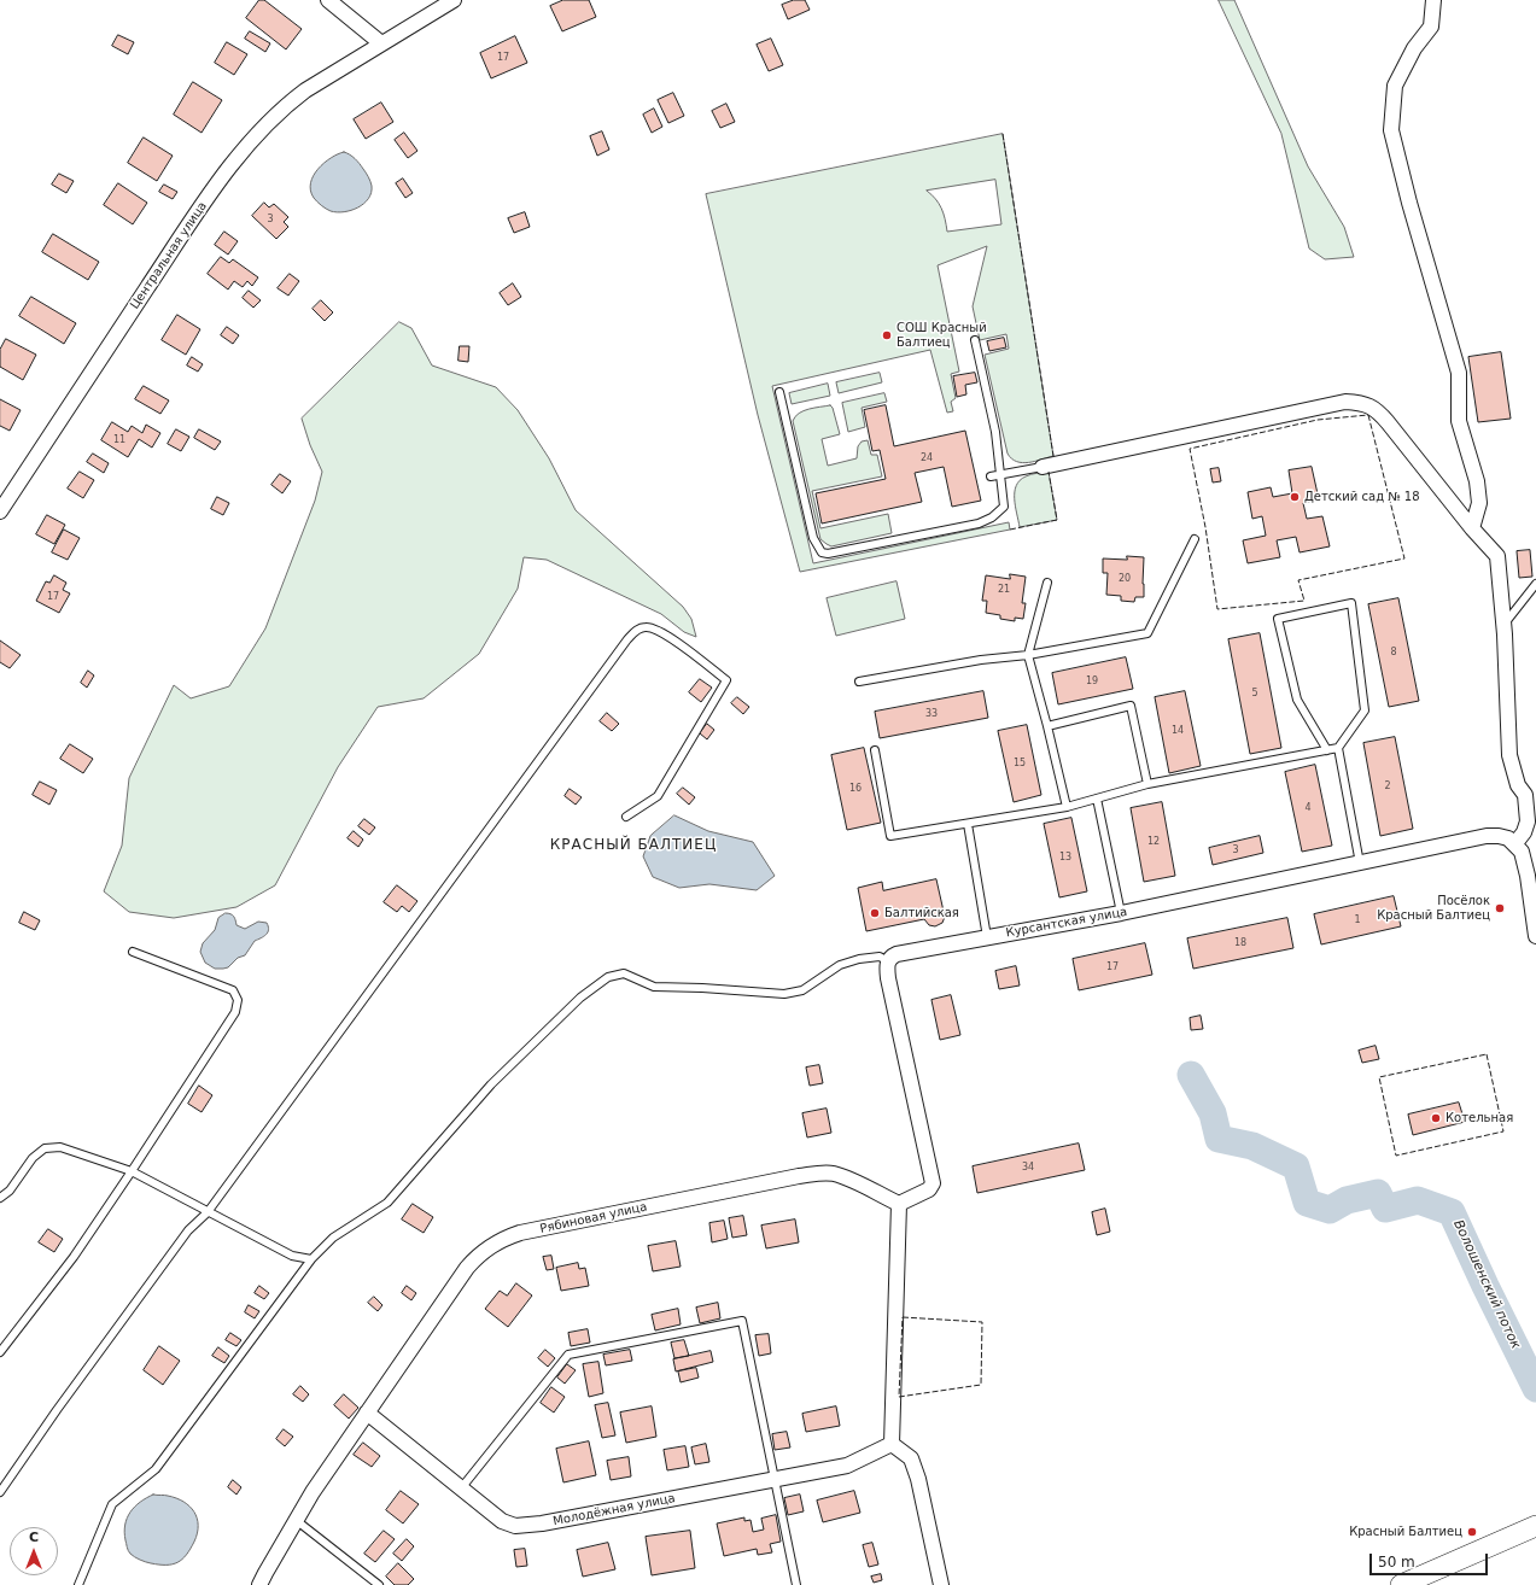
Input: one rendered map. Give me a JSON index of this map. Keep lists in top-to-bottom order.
{
  "streets": {
    "street": [
      "Центральная улица",
      "Курсантская улица",
      "Рябиновая улица",
      "Молодёжная улица"
    ]
  },
  "crossings": [
    ["Рябиновая улица", "Молодёжная улица"]
  ],
  "districts": ["КРАСНЫЙ БАЛТИЕЦ"],
  "water": ["Волошенский поток"],
  "places": [
    "СОШ Красный Балтиец",
    "Детский сад № 18",
    "Посёлок Красный Балтиец",
    "Балтийская",
    "Котельная",
    "Красный Балтиец"
  ],
  "house_numbers": [
    "17",
    "3",
    "11",
    "24",
    "20",
    "21",
    "17",
    "8",
    "19",
    "5",
    "33",
    "14",
    "15",
    "2",
    "16",
    "4",
    "12",
    "3",
    "13",
    "1",
    "18",
    "17",
    "34"
  ],
  "scale_bar": "50 m",
  "north": "top"
}
